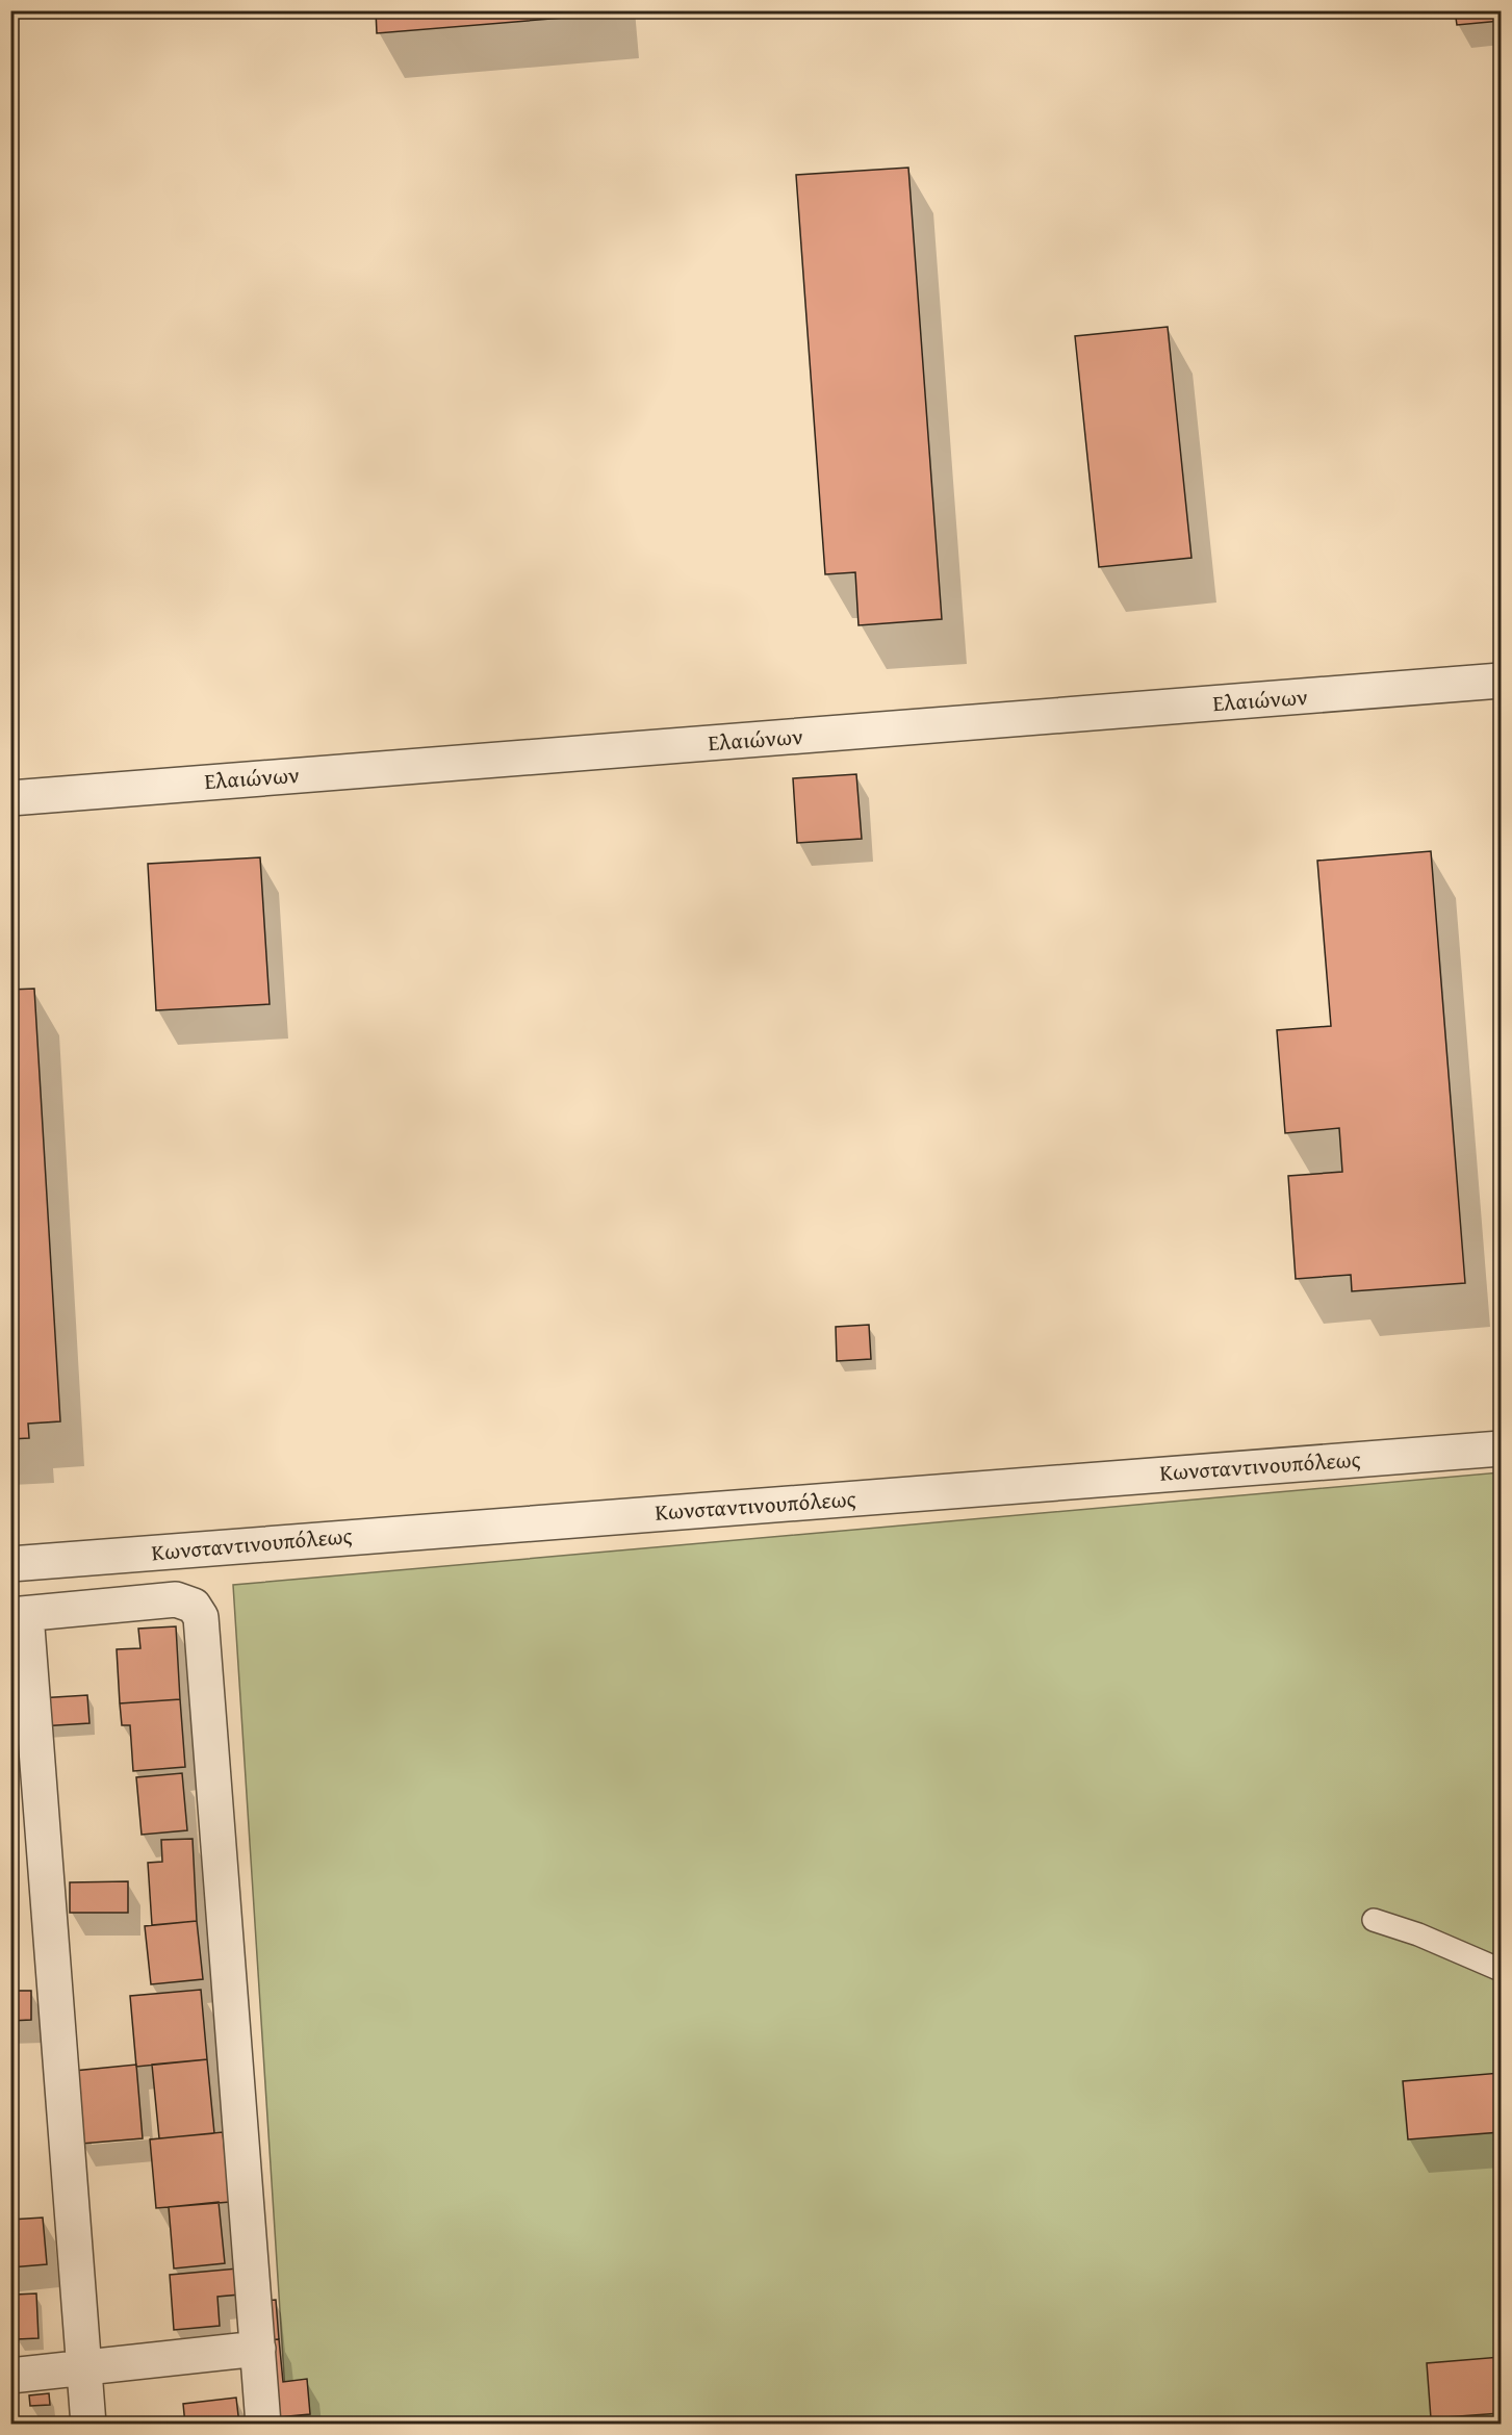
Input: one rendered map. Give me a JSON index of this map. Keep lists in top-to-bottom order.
{
  "streets": {
    "street": ["Ελαιώνων", "Κωνσταντινουπόλεως"]
  }
}
